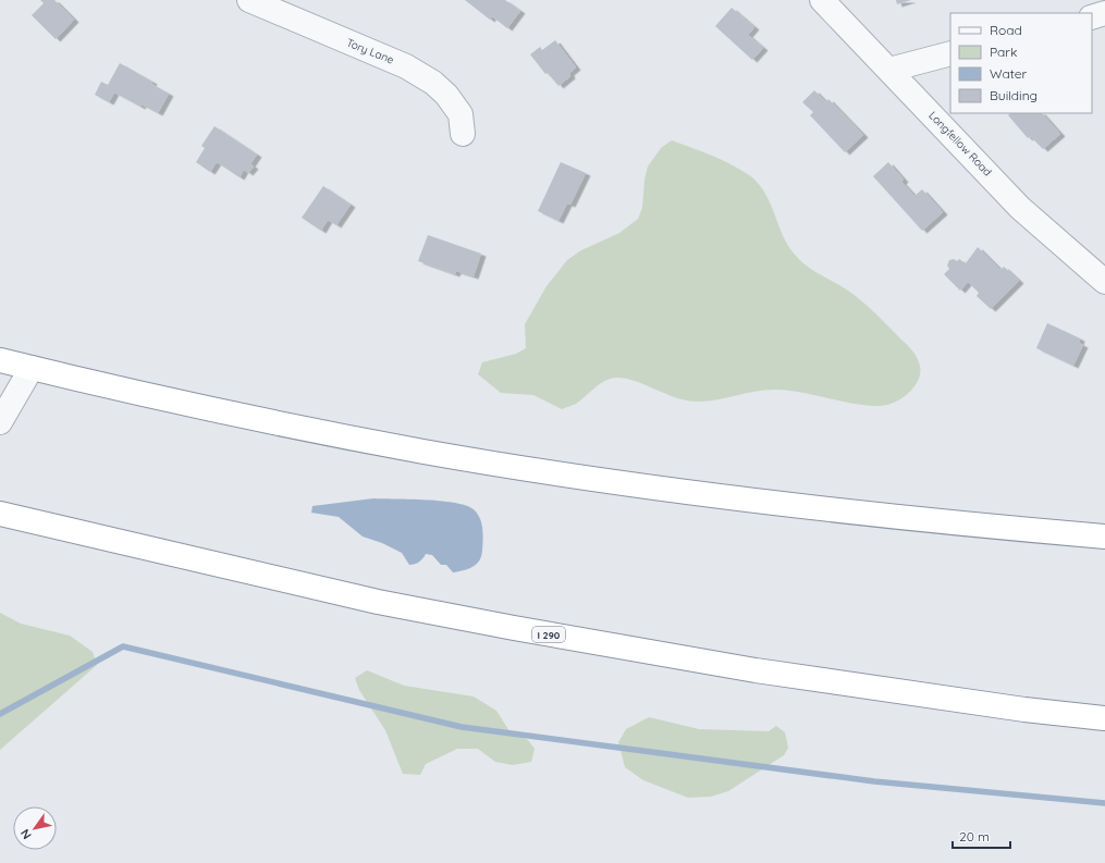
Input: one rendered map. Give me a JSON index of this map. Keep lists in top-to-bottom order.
{
  "streets": {
    "highway": ["I 290"],
    "street": ["Tory Lane", "Longfellow Road"]
  },
  "legend": [
    "Road",
    "Park",
    "Water",
    "Building"
  ],
  "scale_bar": "20 m",
  "north": "bottom left"
}
